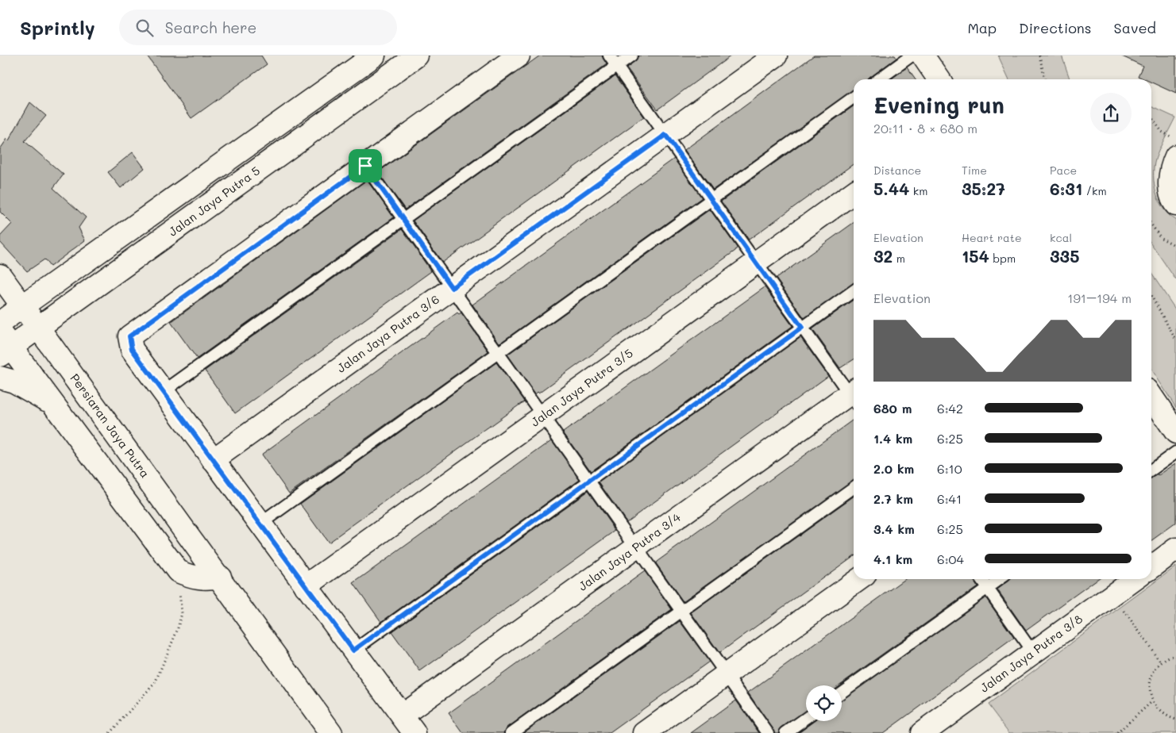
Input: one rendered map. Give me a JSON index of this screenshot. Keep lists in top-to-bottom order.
{
  "streets": {
    "street": [
      "Jalan Jaya Putra 5",
      "Jalan Jaya Putra 3/6",
      "Jalan Jaya Putra 3/5",
      "Persiaran Jaya Putra",
      "Jalan Jaya Putra 3/4",
      "Jalan Jaya Putra 3/8"
    ]
  },
  "crossings": [
    ["Jalan Jaya Putra 5", "Persiaran Jaya Putra"]
  ],
  "page": {
    "header": "Sprintly",
    "search": "Search here",
    "nav": ["Map", "Directions", "Saved"],
    "heading": ["Evening run", "20:11 · 8 × 680 m"],
    "stats": [
      ["Distance", "5.44 km"],
      ["Time", "35:27"],
      ["Pace", "6:31 /km"],
      ["Elevation", "32 m"],
      ["Heart rate", "154 bpm"],
      ["kcal", "335"]
    ],
    "chart": ["Elevation", "191–194 m"],
    "list": [
      {
        "name": "680 m",
        "note": "6:42"
      },
      {
        "name": "1.4 km",
        "note": "6:25"
      },
      {
        "name": "2.0 km",
        "note": "6:10"
      },
      {
        "name": "2.7 km",
        "note": "6:41"
      },
      {
        "name": "3.4 km",
        "note": "6:25"
      },
      {
        "name": "4.1 km",
        "note": "6:04"
      }
    ]
  }
}
